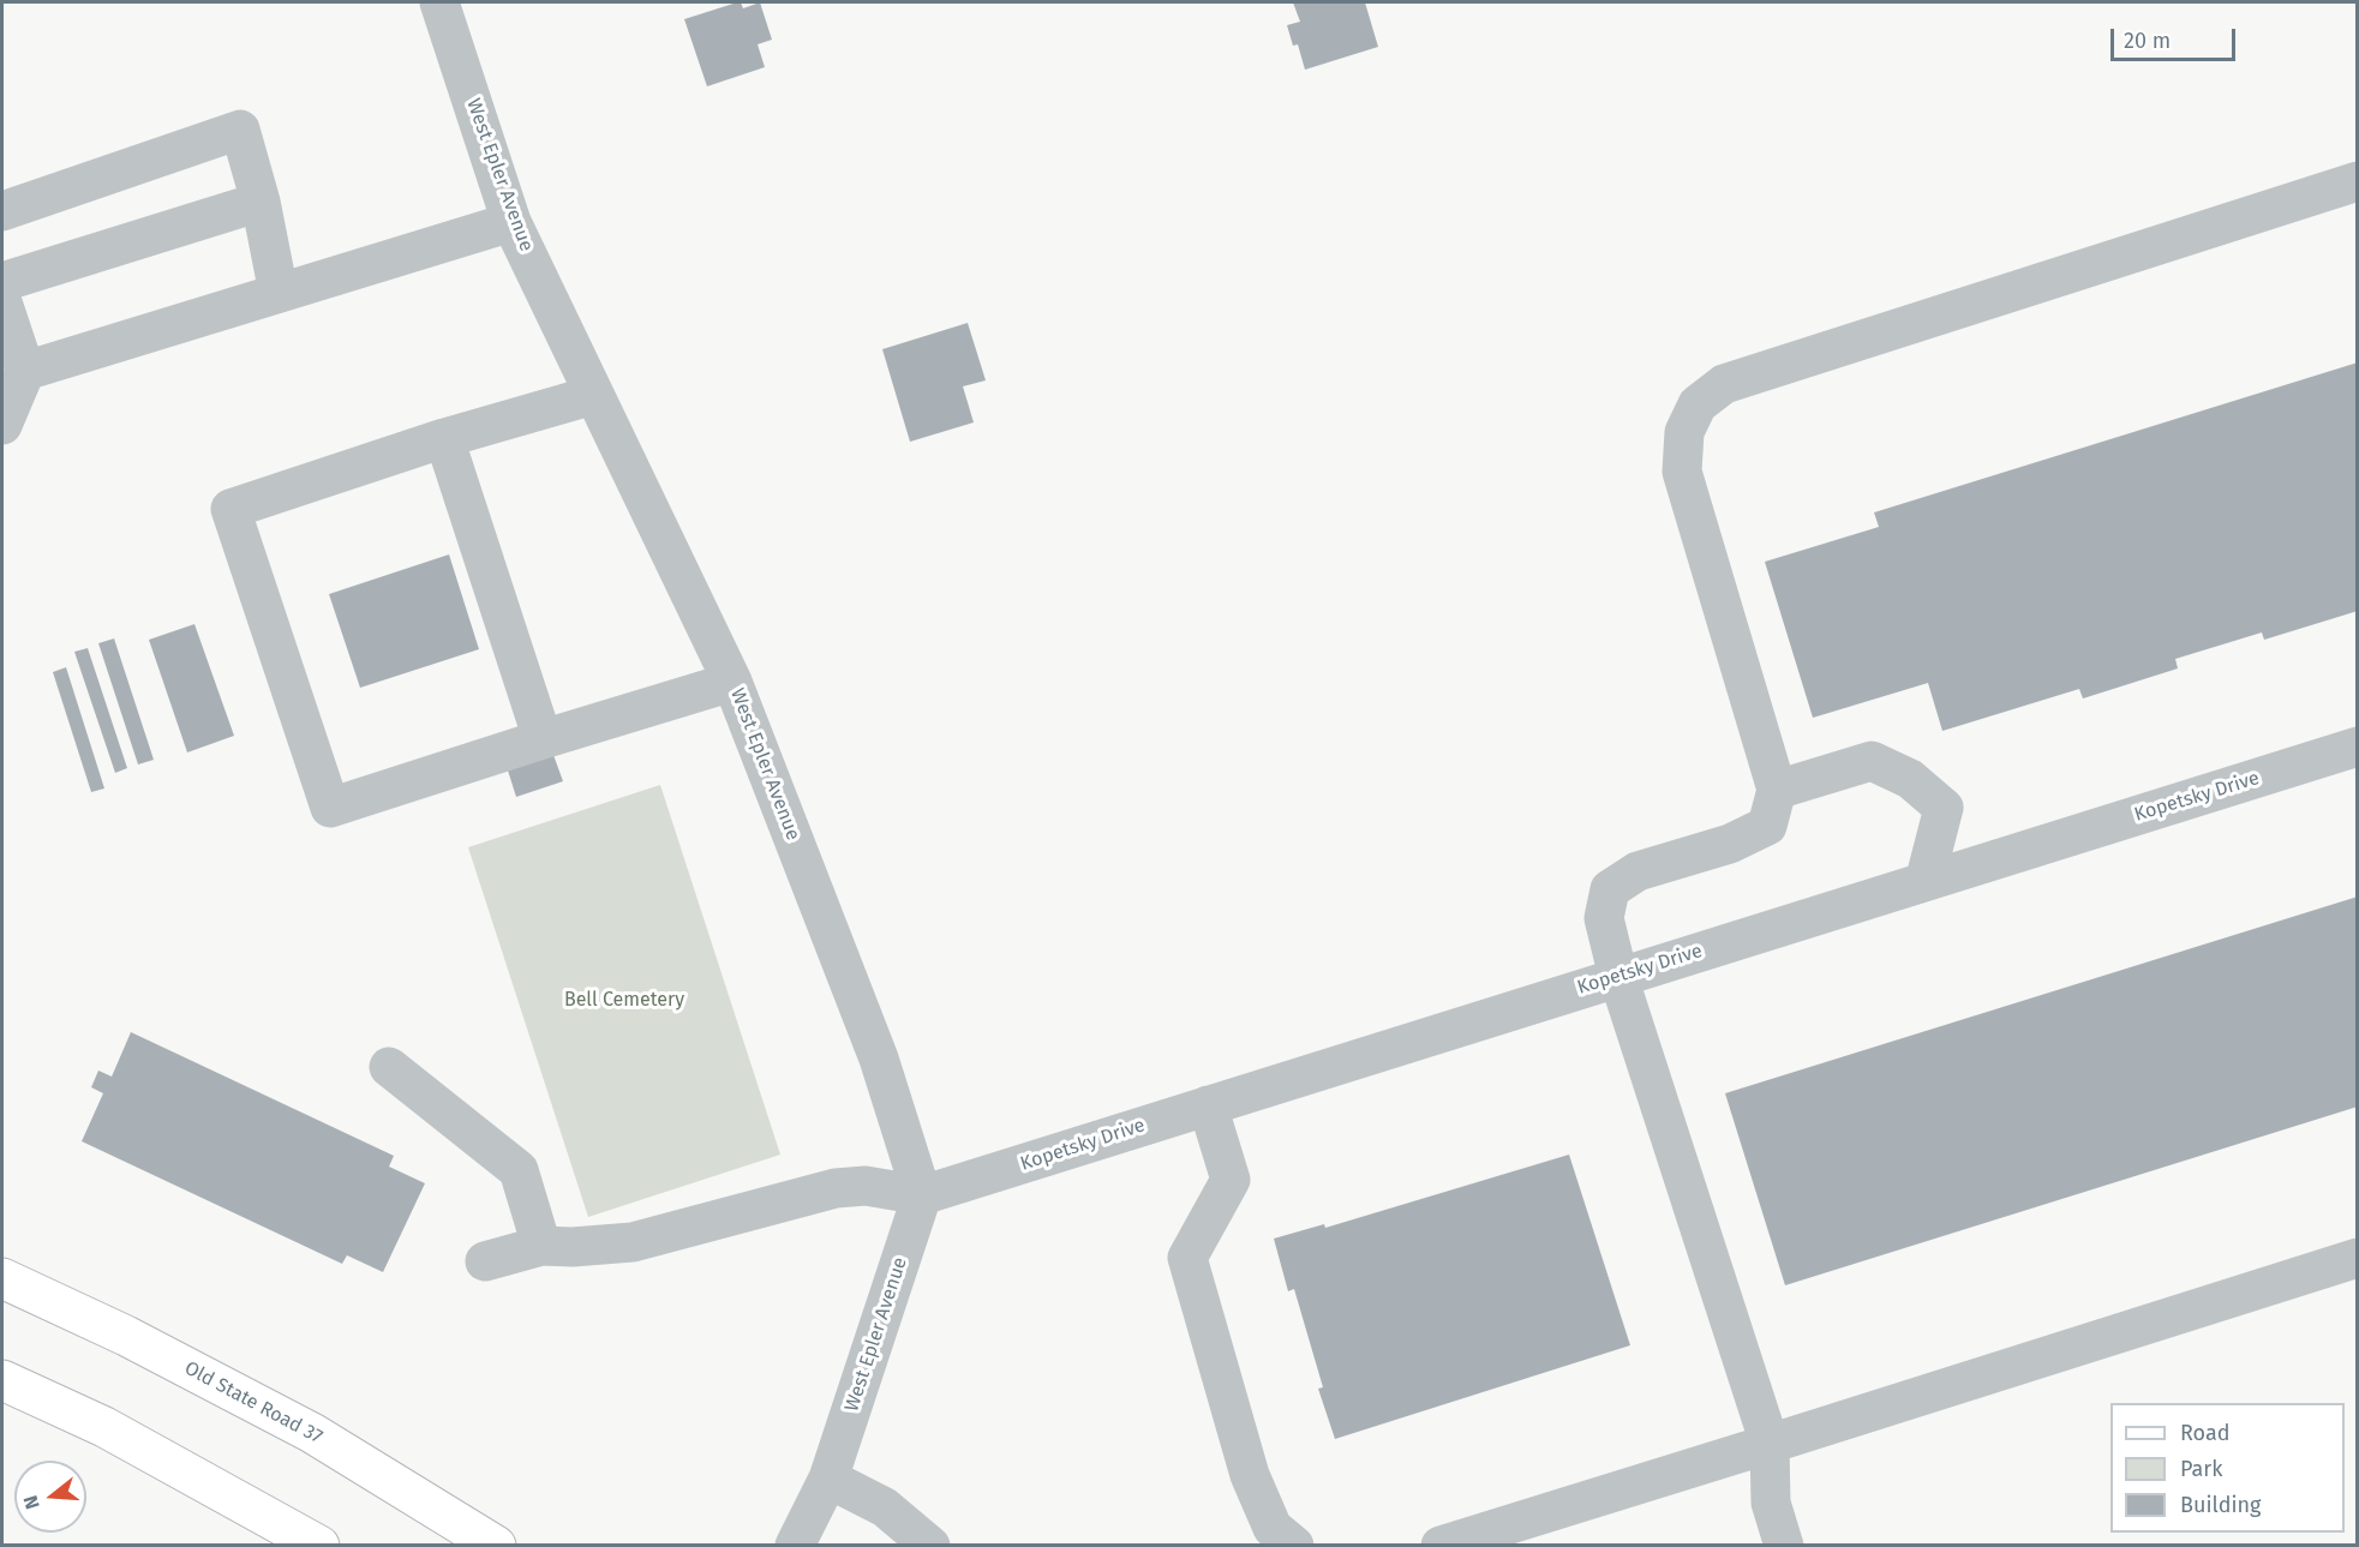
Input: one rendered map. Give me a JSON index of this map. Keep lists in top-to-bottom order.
{
  "streets": {
    "main road": ["Old State Road 37"],
    "street": ["West Epler Avenue", "Kopetsky Drive"]
  },
  "crossings": [
    ["West Epler Avenue", "Kopetsky Drive"]
  ],
  "parks": ["Bell Cemetery"],
  "legend": ["Road", "Park", "Building"],
  "scale_bar": "20 m",
  "north": "left"
}
